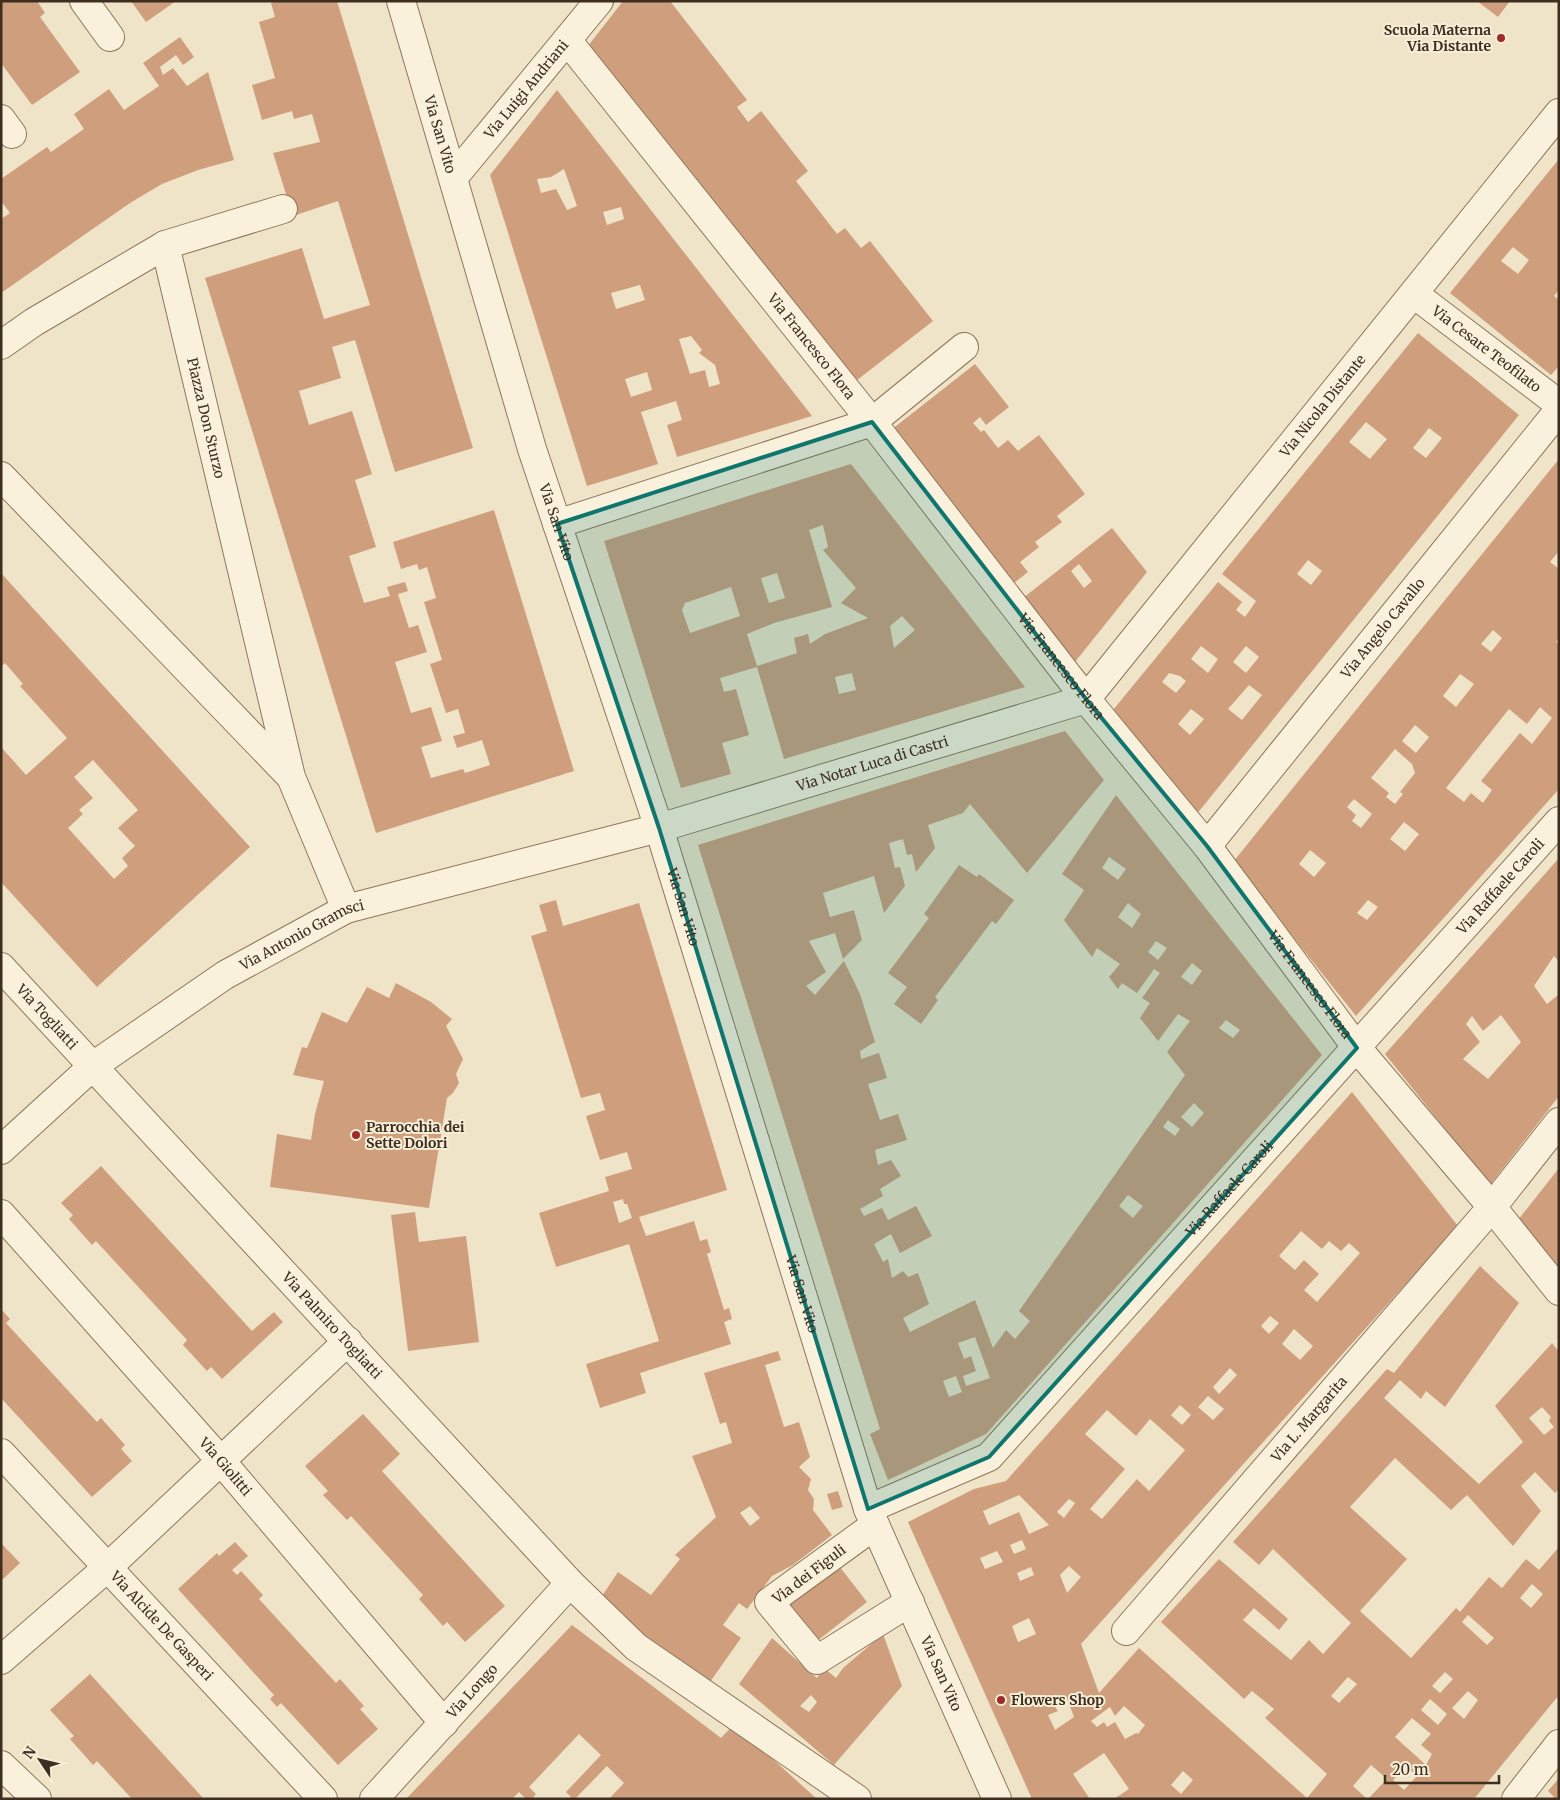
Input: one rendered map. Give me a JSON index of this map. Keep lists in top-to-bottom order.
{
  "streets": {
    "street": [
      "Via Luigi Andriani",
      "Via San Vito",
      "Via Francesco Flora",
      "Via Cesare Teofilato",
      "Via Nicola Distante",
      "Piazza Don Sturzo",
      "Via Angelo Cavallo",
      "Via Notar Luca di Castri",
      "Via Raffaele Caroli",
      "Via Antonio Gramsci",
      "Via Togliatti",
      "Via Palmiro Togliatti",
      "Via L. Margarita",
      "Via Giolitti",
      "Via dei Figuli",
      "Via Alcide De Gasperi",
      "Via Longo"
    ]
  },
  "crossings": [
    ["Via Luigi Andriani", "Via San Vito"],
    ["Via Luigi Andriani", "Via Francesco Flora"],
    ["Via San Vito", "Via Notar Luca di Castri"],
    ["Via San Vito", "Via Raffaele Caroli"],
    ["Via San Vito", "Via Antonio Gramsci"],
    ["Via San Vito", "Via dei Figuli"],
    ["Via Francesco Flora", "Via Nicola Distante"],
    ["Via Francesco Flora", "Via Angelo Cavallo"],
    ["Via Francesco Flora", "Via Notar Luca di Castri"],
    ["Via Francesco Flora", "Via Raffaele Caroli"],
    ["Via Francesco Flora", "Via L. Margarita"],
    ["Via Cesare Teofilato", "Via Nicola Distante"],
    ["Via Nicola Distante", "Via Notar Luca di Castri"],
    ["Piazza Don Sturzo", "Via Antonio Gramsci"],
    ["Via Notar Luca di Castri", "Via Antonio Gramsci"],
    ["Via Raffaele Caroli", "Via dei Figuli"],
    ["Via Antonio Gramsci", "Via Togliatti"],
    ["Via Antonio Gramsci", "Via Palmiro Togliatti"],
    ["Via Togliatti", "Via Palmiro Togliatti"],
    ["Via Palmiro Togliatti", "Via Longo"],
    ["Via Giolitti", "Via Longo"]
  ],
  "places": ["Scuola Materna Via Distante", "Parrocchia dei Sette Dolori", "Flowers Shop"],
  "scale_bar": "20 m",
  "north": "top left"
}
